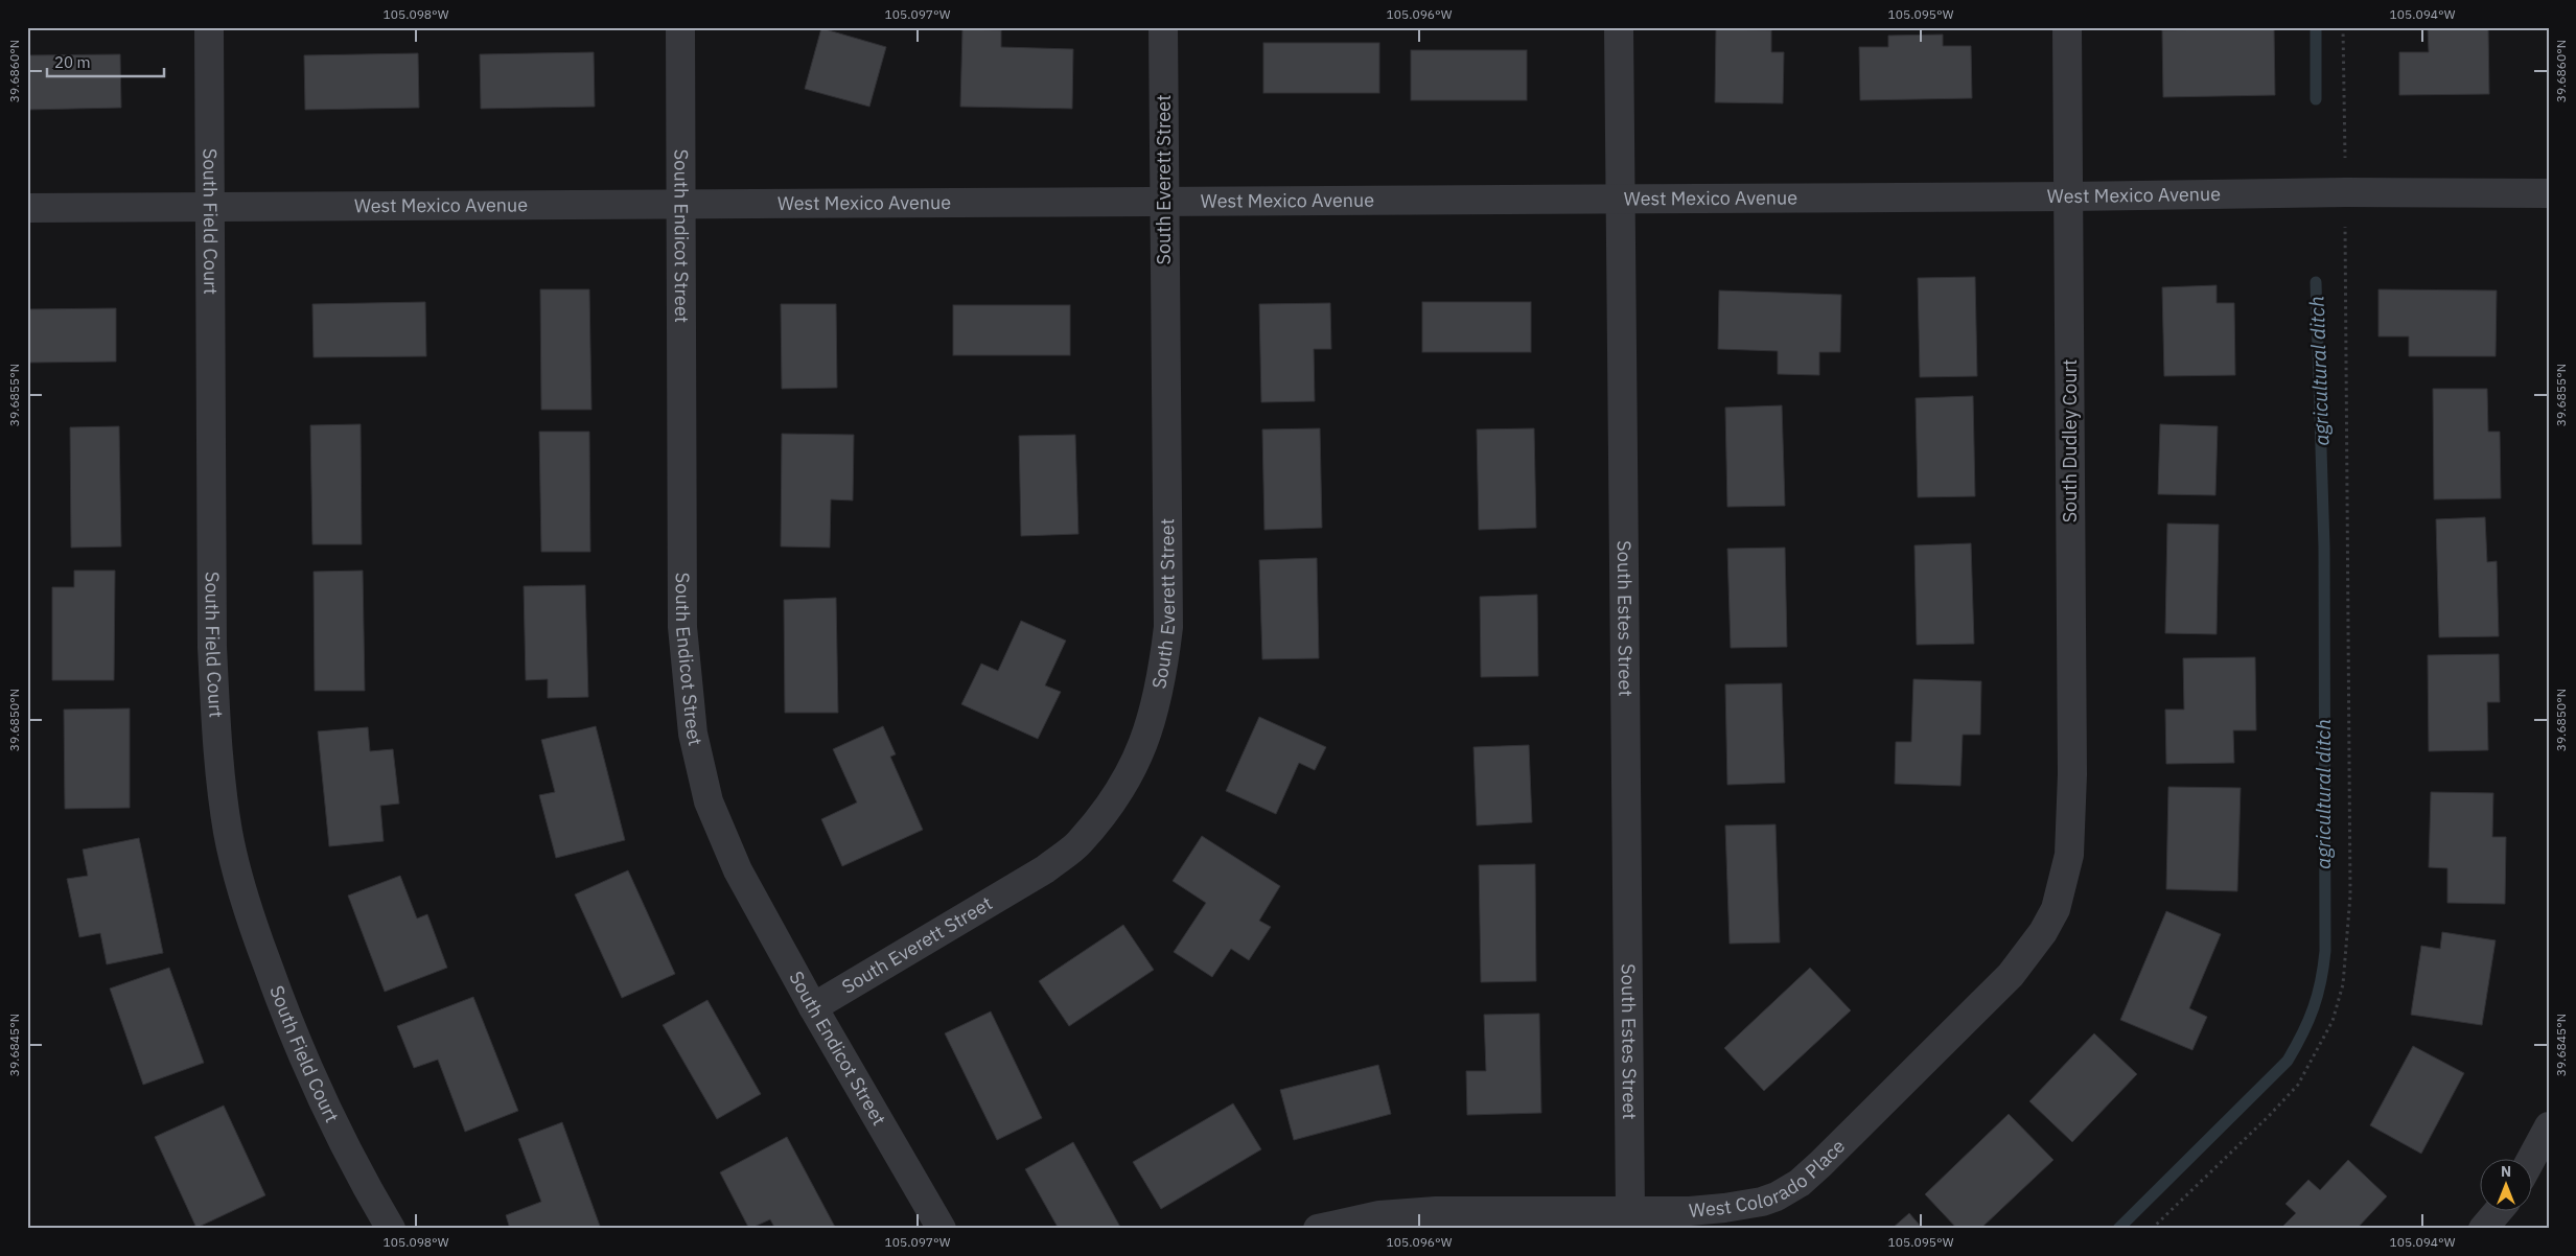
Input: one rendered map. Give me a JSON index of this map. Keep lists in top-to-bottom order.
{
  "streets": {
    "street": [
      "South Everett Street",
      "West Mexico Avenue",
      "South Field Court",
      "South Endicot Street",
      "South Dudley Court",
      "South Estes Street",
      "West Colorado Place"
    ]
  },
  "crossings": [
    ["South Everett Street", "West Mexico Avenue"],
    ["South Everett Street", "South Endicot Street"],
    ["West Mexico Avenue", "South Field Court"],
    ["West Mexico Avenue", "South Endicot Street"],
    ["West Mexico Avenue", "South Dudley Court"],
    ["West Mexico Avenue", "South Estes Street"],
    ["South Dudley Court", "West Colorado Place"],
    ["South Estes Street", "West Colorado Place"]
  ],
  "water": ["agricultural ditch"],
  "scale_bar": "20 m",
  "north": "top",
  "coordinates": [
    "105.098°W",
    "105.097°W",
    "105.096°W",
    "105.095°W",
    "105.094°W",
    "39.6860°N",
    "39.6855°N",
    "39.6850°N",
    "39.6845°N"
  ]
}
